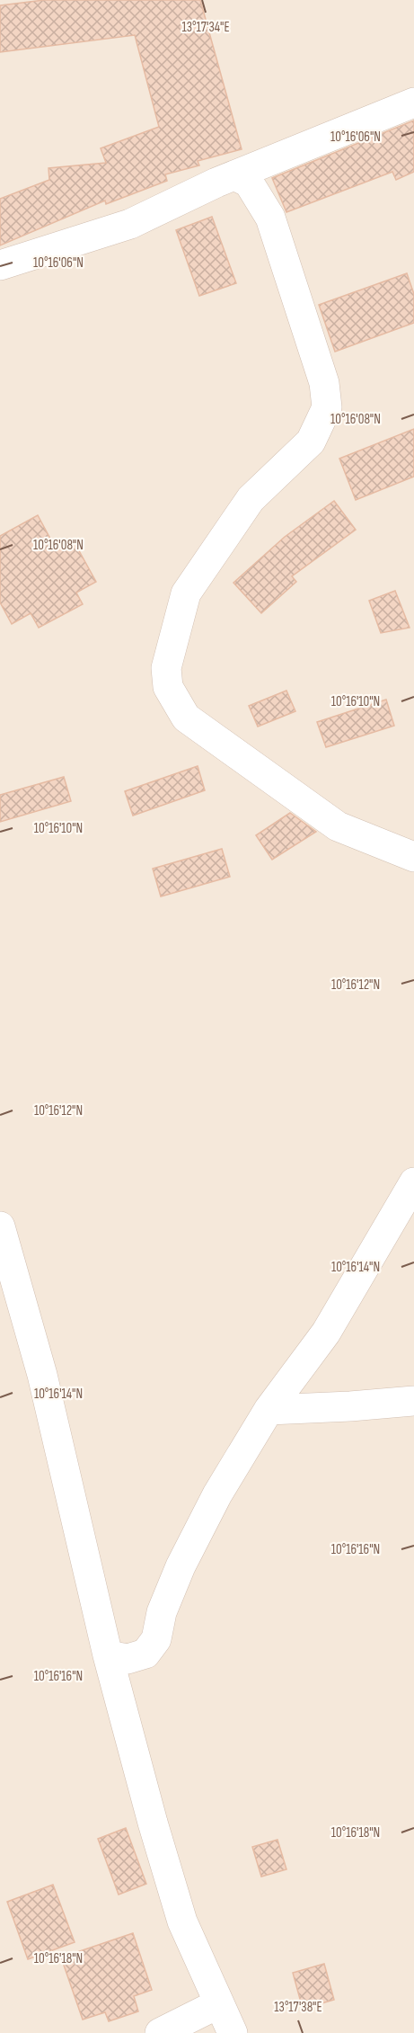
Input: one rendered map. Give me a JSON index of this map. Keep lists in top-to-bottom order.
{
  "coordinates": [
    "13°17'34\"E",
    "10°16'06\"N",
    "10°16'08\"N",
    "10°16'10\"N",
    "10°16'12\"N",
    "10°16'14\"N",
    "10°16'16\"N",
    "10°16'18\"N",
    "13°17'38\"E"
  ]
}
